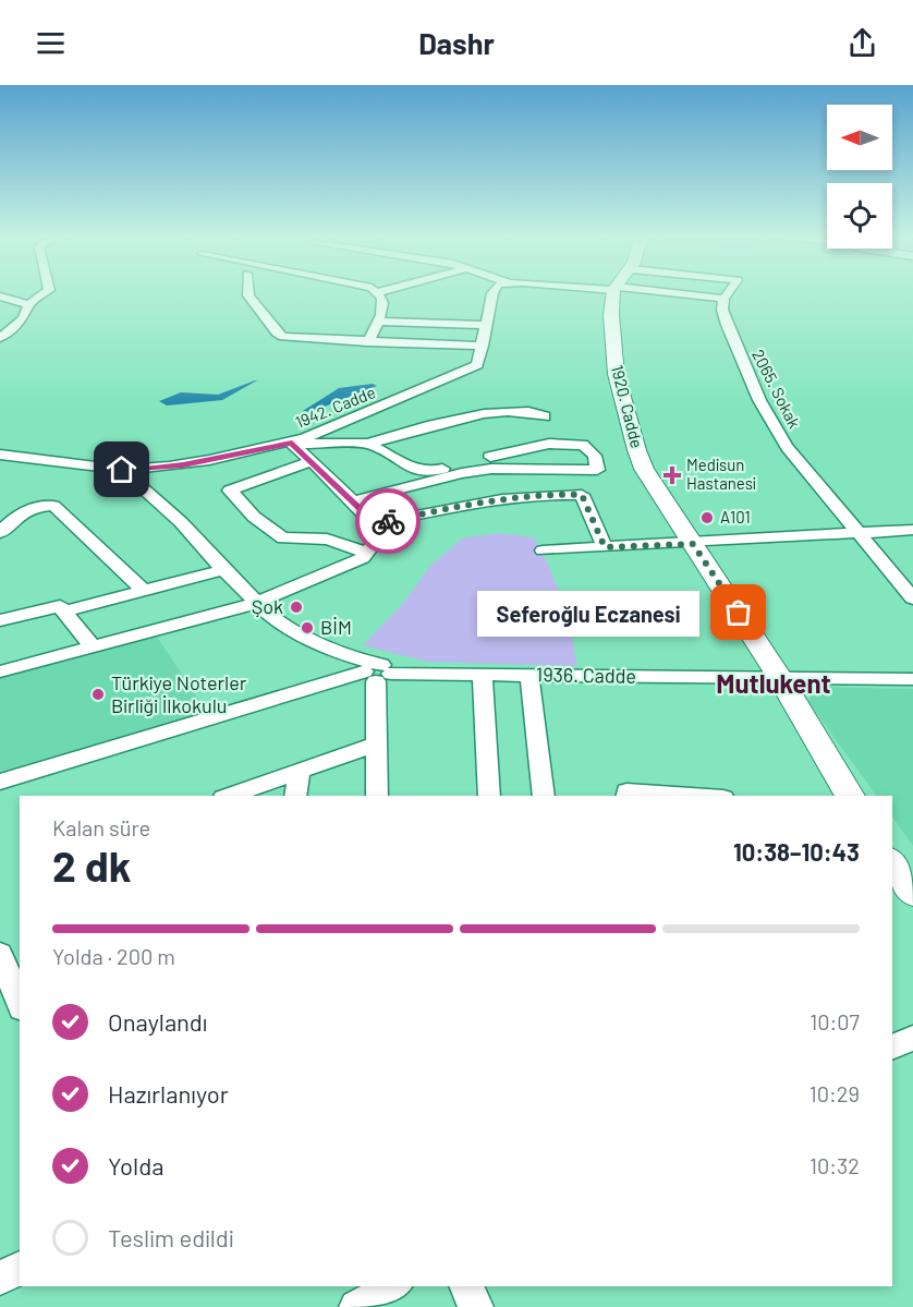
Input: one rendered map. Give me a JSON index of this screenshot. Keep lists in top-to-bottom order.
{
  "streets": {
    "main road": ["1920. Cadde"],
    "street": ["2065. Sokak", "1942. Cadde", "1936. Cadde"]
  },
  "crossings": [
    ["1920. Cadde", "1936. Cadde"],
    ["1942. Cadde", "1936. Cadde"]
  ],
  "districts": ["Mutlukent"],
  "places": {
    "health": ["Medisun Hastanesi"],
    "other": [
      "A101",
      "Şok",
      "Seferoğlu Eczanesi",
      "BİM",
      "Türkiye Noterler Birliği İlkokulu"
    ]
  },
  "north": "left",
  "page": {
    "header": "Dashr",
    "bubble": "Seferoğlu Eczanesi",
    "heading": ["2 dk", "Kalan süre", "10:38–10:43"],
    "bar": "Yolda · 200 m",
    "list": [
      ["Onaylandı", "10:07"],
      ["Hazırlanıyor", "10:29"],
      ["Yolda", "10:32"],
      "Teslim edildi"
    ]
  }
}
